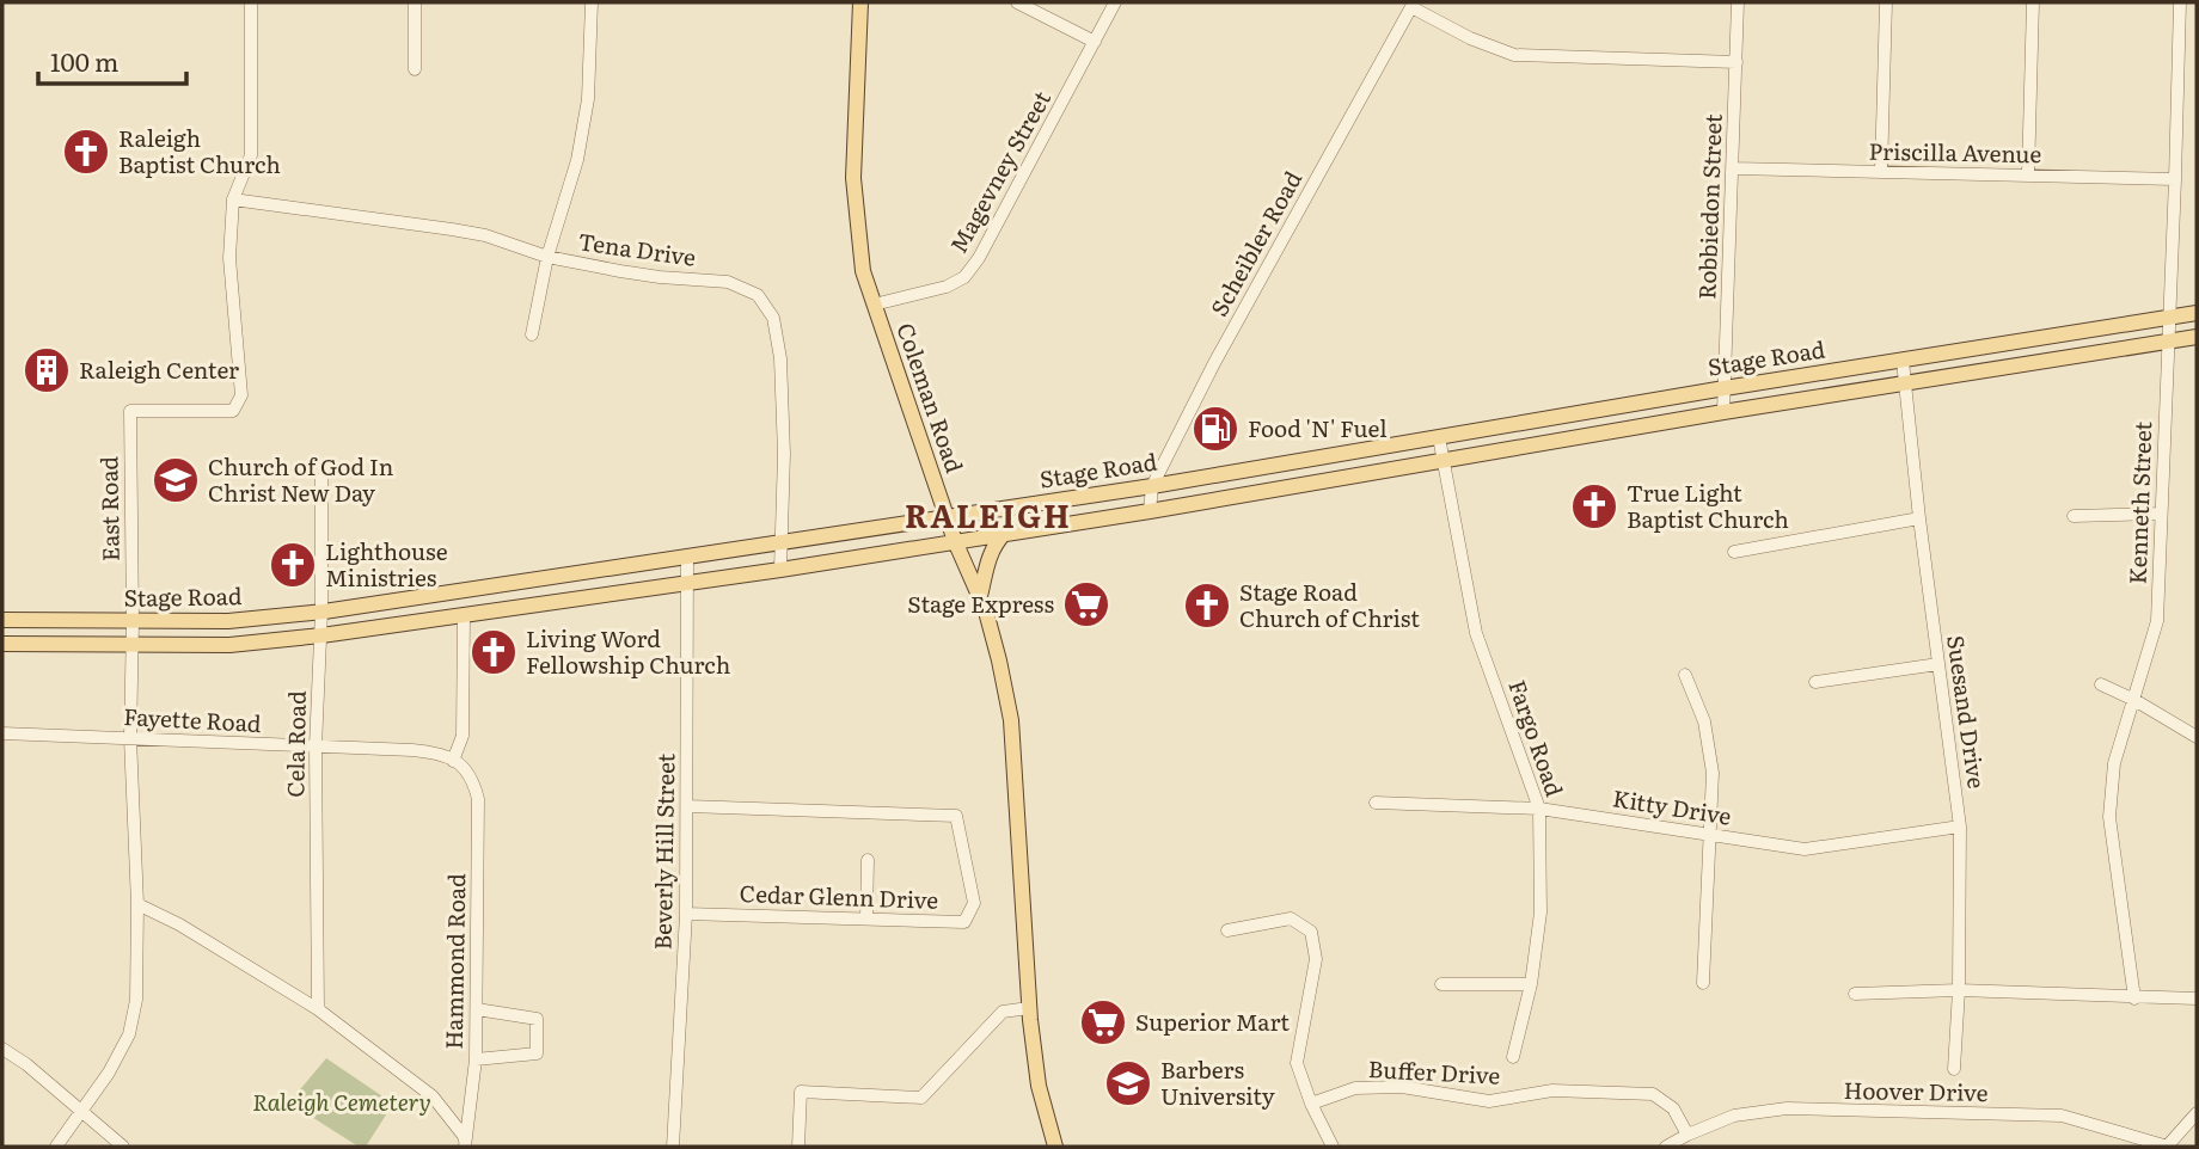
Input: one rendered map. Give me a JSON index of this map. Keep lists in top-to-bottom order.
{
  "streets": {
    "main road": ["Stage Road", "Coleman Road"],
    "street": [
      "Priscilla Avenue",
      "Magevney Street",
      "Robbiedon Street",
      "Scheibler Road",
      "Tena Drive",
      "Kenneth Street",
      "East Road",
      "Suesand Drive",
      "Fayette Road",
      "Fargo Road",
      "Cela Road",
      "Kitty Drive",
      "Beverly Hill Street",
      "Cedar Glenn Drive",
      "Hammond Road",
      "Buffer Drive",
      "Hoover Drive"
    ]
  },
  "crossings": [
    ["Priscilla Avenue", "Robbiedon Street"],
    ["Priscilla Avenue", "Kenneth Street"],
    ["Magevney Street", "Coleman Road"],
    ["Robbiedon Street", "Stage Road"],
    ["Scheibler Road", "Stage Road"],
    ["Tena Drive", "Stage Road"],
    ["Tena Drive", "East Road"],
    ["Stage Road", "Coleman Road"],
    ["Stage Road", "Kenneth Street"],
    ["Stage Road", "East Road"],
    ["Stage Road", "Suesand Drive"],
    ["Stage Road", "Fargo Road"],
    ["Stage Road", "Cela Road"],
    ["Stage Road", "Beverly Hill Street"],
    ["East Road", "Fayette Road"],
    ["Suesand Drive", "Kitty Drive"],
    ["Fayette Road", "Cela Road"],
    ["Fayette Road", "Hammond Road"],
    ["Fargo Road", "Kitty Drive"],
    ["Beverly Hill Street", "Cedar Glenn Drive"],
    ["Buffer Drive", "Hoover Drive"]
  ],
  "districts": ["RALEIGH"],
  "parks": ["Raleigh Cemetery"],
  "places": {
    "church": [
      "Raleigh Baptist Church",
      "True Light Baptist Church",
      "Lighthouse Ministries",
      "Stage Road Church of Christ",
      "Living Word Fellowship Church"
    ],
    "building": ["Raleigh Center"],
    "fuel station": ["Food 'N' Fuel"],
    "school or university": ["Church of God In Christ New Day", "Barbers University"],
    "supermarket": ["Stage Express", "Superior Mart"]
  },
  "scale_bar": "100 m"
}
